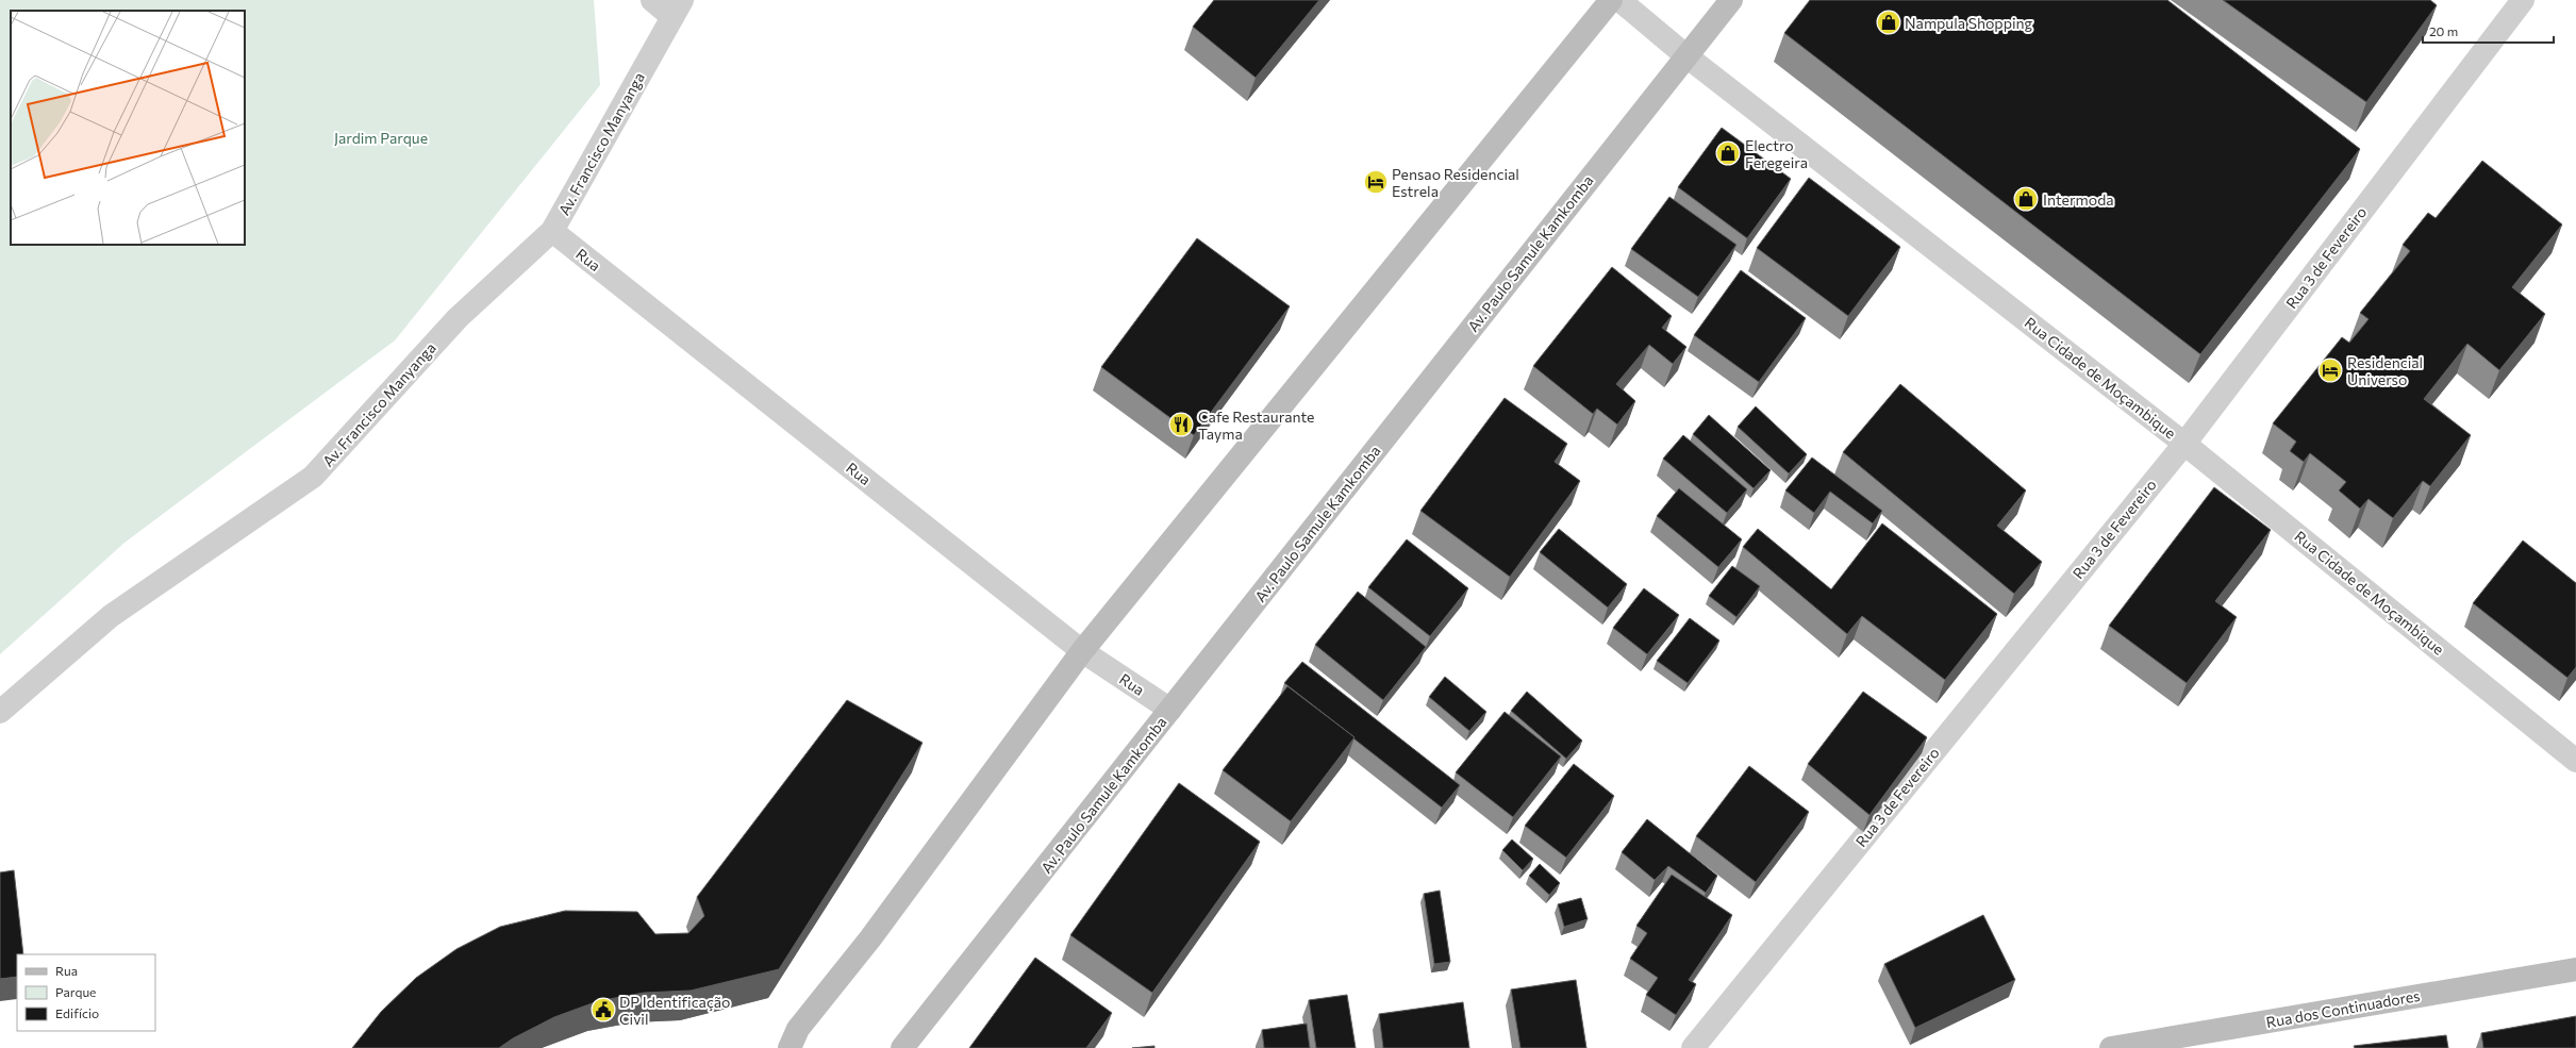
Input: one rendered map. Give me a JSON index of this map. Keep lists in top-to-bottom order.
{
  "streets": {
    "main road": ["Av. Paulo Samule Kamkomba", "Rua dos Continuadores"],
    "street": [
      "Av. Francisco Manyanga",
      "Rua 3 de Fevereiro",
      "Rua",
      "Rua Cidade de Moçambique"
    ]
  },
  "crossings": [
    ["Av. Francisco Manyanga", "Rua"],
    ["Av. Paulo Samule Kamkomba", "Rua"],
    ["Av. Paulo Samule Kamkomba", "Rua Cidade de Moçambique"],
    ["Rua 3 de Fevereiro", "Rua Cidade de Moçambique"]
  ],
  "parks": ["Jardim Parque"],
  "places": {
    "shop": ["Nampula Shopping", "Electro Feregeira", "Intermoda"],
    "hotel": ["Pensao Residencial Estrela", "Residencial Universo"],
    "restaurant": ["Cafe Restaurante Tayma"],
    "public building": ["DP Identificação Civil"]
  },
  "legend": ["Rua", "Parque", "Edifício"],
  "scale_bar": "20 m"
}
